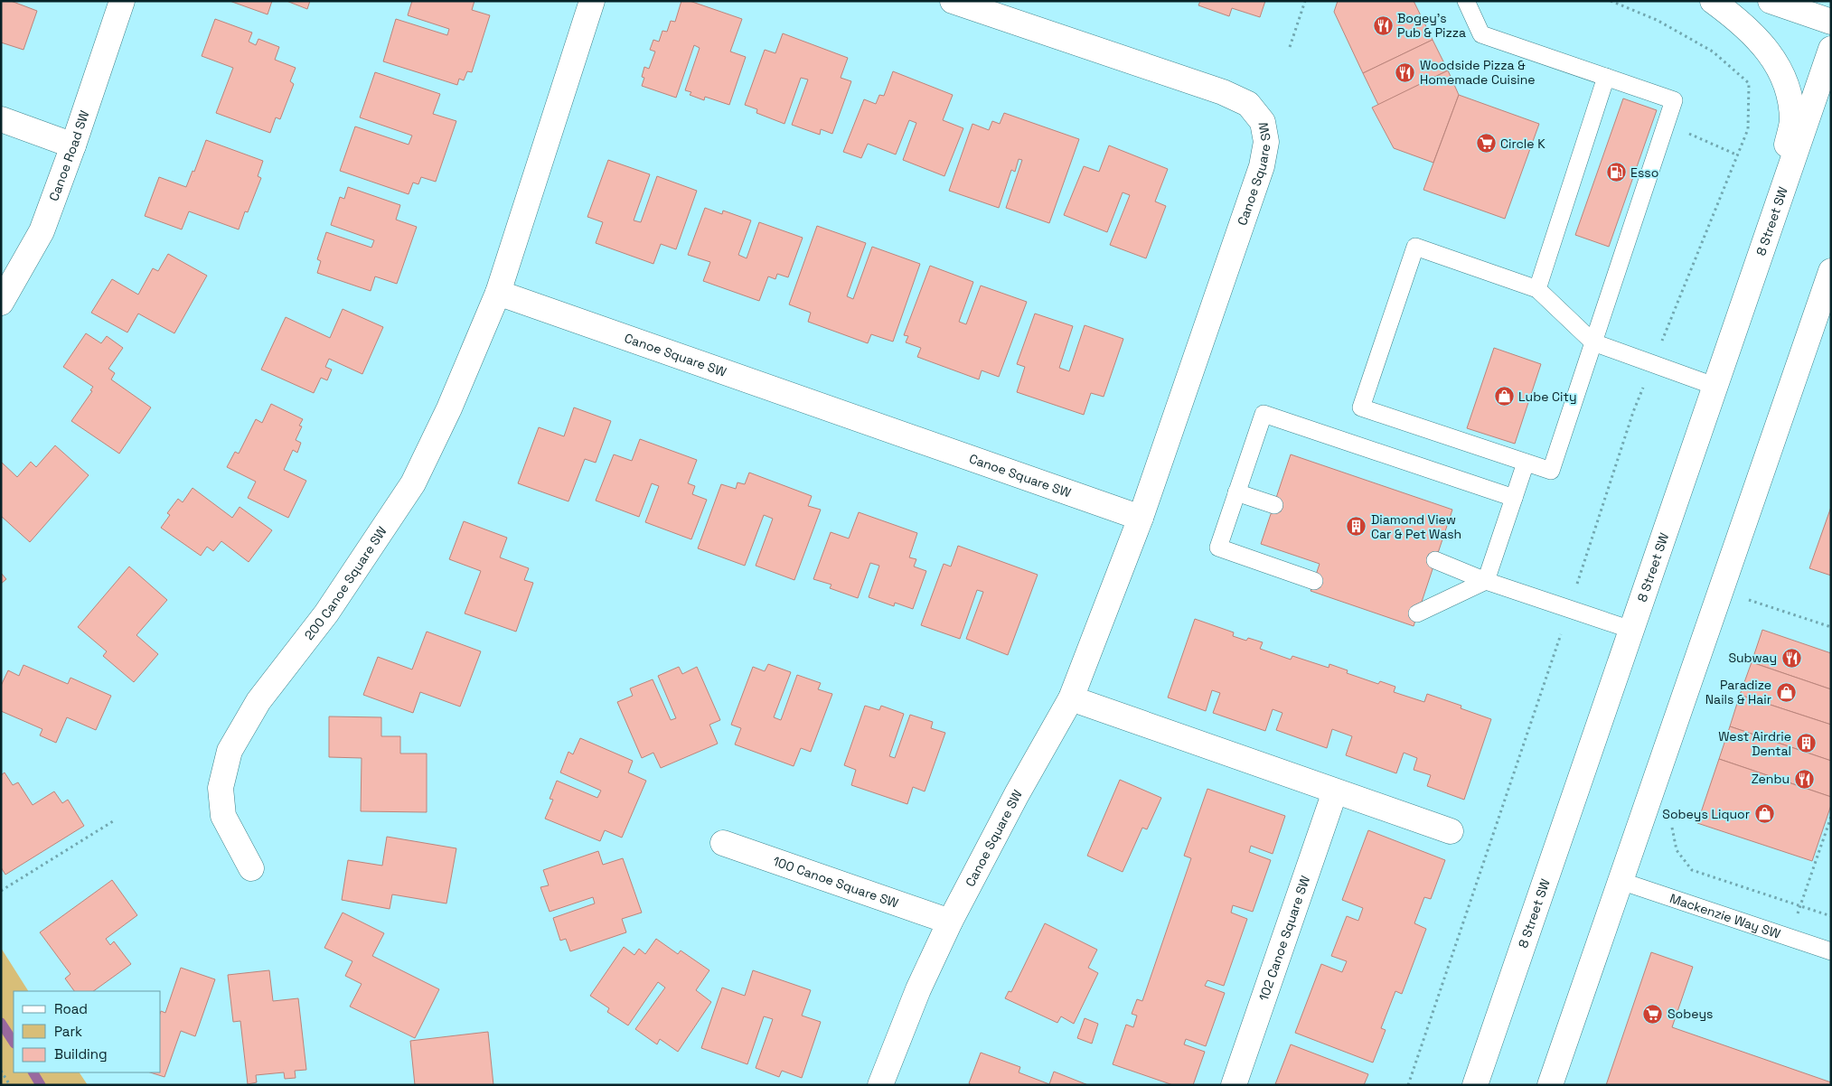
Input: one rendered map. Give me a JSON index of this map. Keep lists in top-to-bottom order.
{
  "streets": {
    "street": [
      "Canoe Road SW",
      "Canoe Square SW",
      "8 Street SW",
      "200 Canoe Square SW",
      "100 Canoe Square SW",
      "102 Canoe Square SW"
    ],
    "lane": ["Mackenzie Way SW"]
  },
  "crossings": [
    ["Canoe Square SW", "200 Canoe Square SW"],
    ["Canoe Square SW", "100 Canoe Square SW"]
  ],
  "places": {
    "restaurant": [
      "Bogey's Pub & Pizza",
      "Woodside Pizza & Homemade Cuisine",
      "Subway",
      "Zenbu"
    ],
    "supermarket": ["Circle K", "Sobeys"],
    "fuel station": ["Esso"],
    "shop": ["Lube City", "Paradize Nails & Hair", "Sobeys Liquor"],
    "building": ["Diamond View Car & Pet Wash", "West Airdrie Dental"]
  },
  "legend": ["Road", "Park", "Building"]
}
